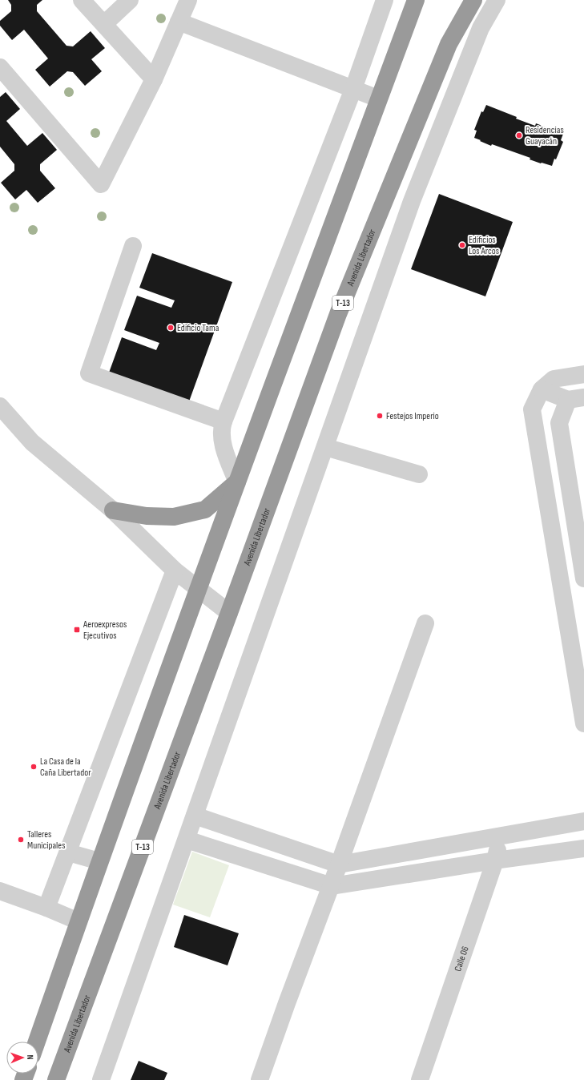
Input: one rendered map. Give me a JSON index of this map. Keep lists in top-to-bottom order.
{
  "streets": {
    "highway": ["Avenida Libertador", "T-13"],
    "street": ["Calle 06"]
  },
  "places": {
    "other": [
      "Residencias Guayacán",
      "Edificios Los Arcos",
      "Edificio Tama",
      "Festejos Imperio",
      "La Casa de la Caña Libertador",
      "Talleres Municipales"
    ],
    "transit": ["Aeroexpresos Ejecutivos"]
  },
  "north": "right"
}
